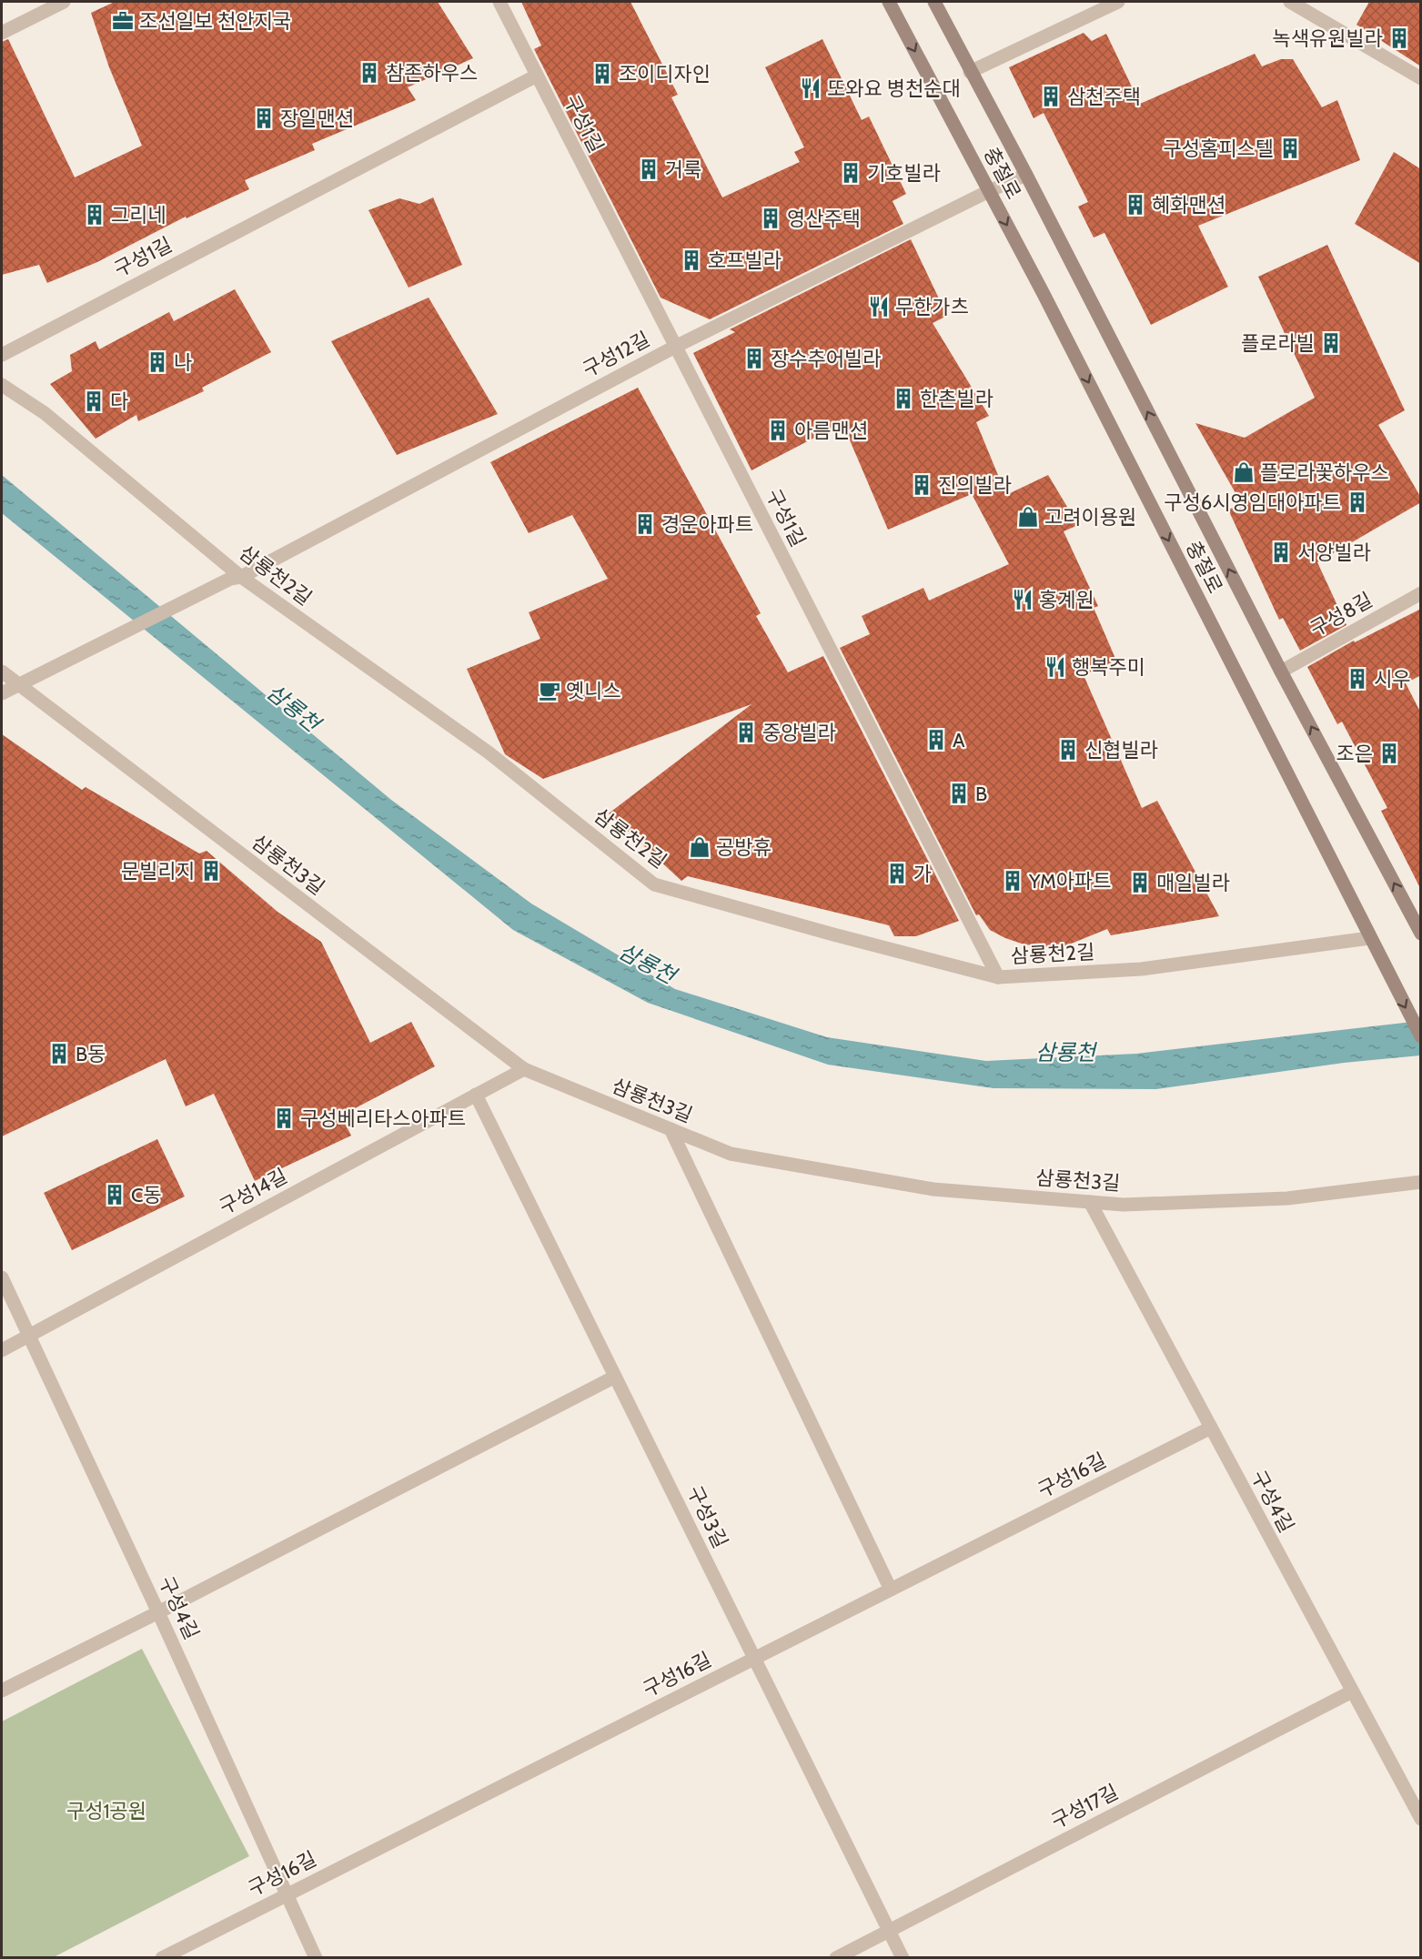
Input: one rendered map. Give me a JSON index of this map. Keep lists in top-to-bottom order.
{
  "streets": {
    "street": [
      "구성1길",
      "충절로",
      "구성12길",
      "삼룡천2길",
      "구성8길",
      "삼룡천3길",
      "구성14길",
      "구성16길",
      "구성4길",
      "구성3길",
      "구성17길"
    ]
  },
  "crossings": [
    ["구성1길", "구성12길"],
    ["구성1길", "삼룡천2길"],
    ["충절로", "구성12길"],
    ["충절로", "삼룡천2길"],
    ["충절로", "구성8길"],
    ["구성12길", "삼룡천2길"],
    ["구성12길", "삼룡천3길"],
    ["삼룡천3길", "구성14길"],
    ["삼룡천3길", "구성4길"],
    ["구성14길", "구성4길"],
    ["구성14길", "구성3길"],
    ["구성16길", "구성4길"],
    ["구성16길", "구성3길"],
    ["구성4길", "구성17길"],
    ["구성3길", "구성17길"]
  ],
  "water": ["삼룡천"],
  "parks": ["구성1공원"],
  "places": {
    "office": ["조선일보 천안지국"],
    "building": [
      "녹색유원빌라",
      "참존하우스",
      "조이디자인",
      "삼천주택",
      "장일맨션",
      "구성홈피스텔",
      "거룩",
      "기호빌라",
      "혜화맨션",
      "그리네",
      "영산주택",
      "호프빌라",
      "플로라빌",
      "장수추어빌라",
      "나",
      "한촌빌라",
      "다",
      "아름맨션",
      "진의빌라",
      "구성6시영임대아파트",
      "경운아파트",
      "서앙빌라",
      "시우",
      "중앙빌라",
      "A",
      "신협빌라",
      "조은",
      "B",
      "문빌리지",
      "가",
      "YM아파트",
      "매일빌라",
      "B동",
      "구성베리타스아파트",
      "C동"
    ],
    "restaurant": [
      "또와요 병천순대",
      "무한가츠",
      "홍계원",
      "행복주미"
    ],
    "shop": ["플로라꽃하우스", "고려이용원", "공방휴"],
    "cafe": ["옛니스"]
  }
}
